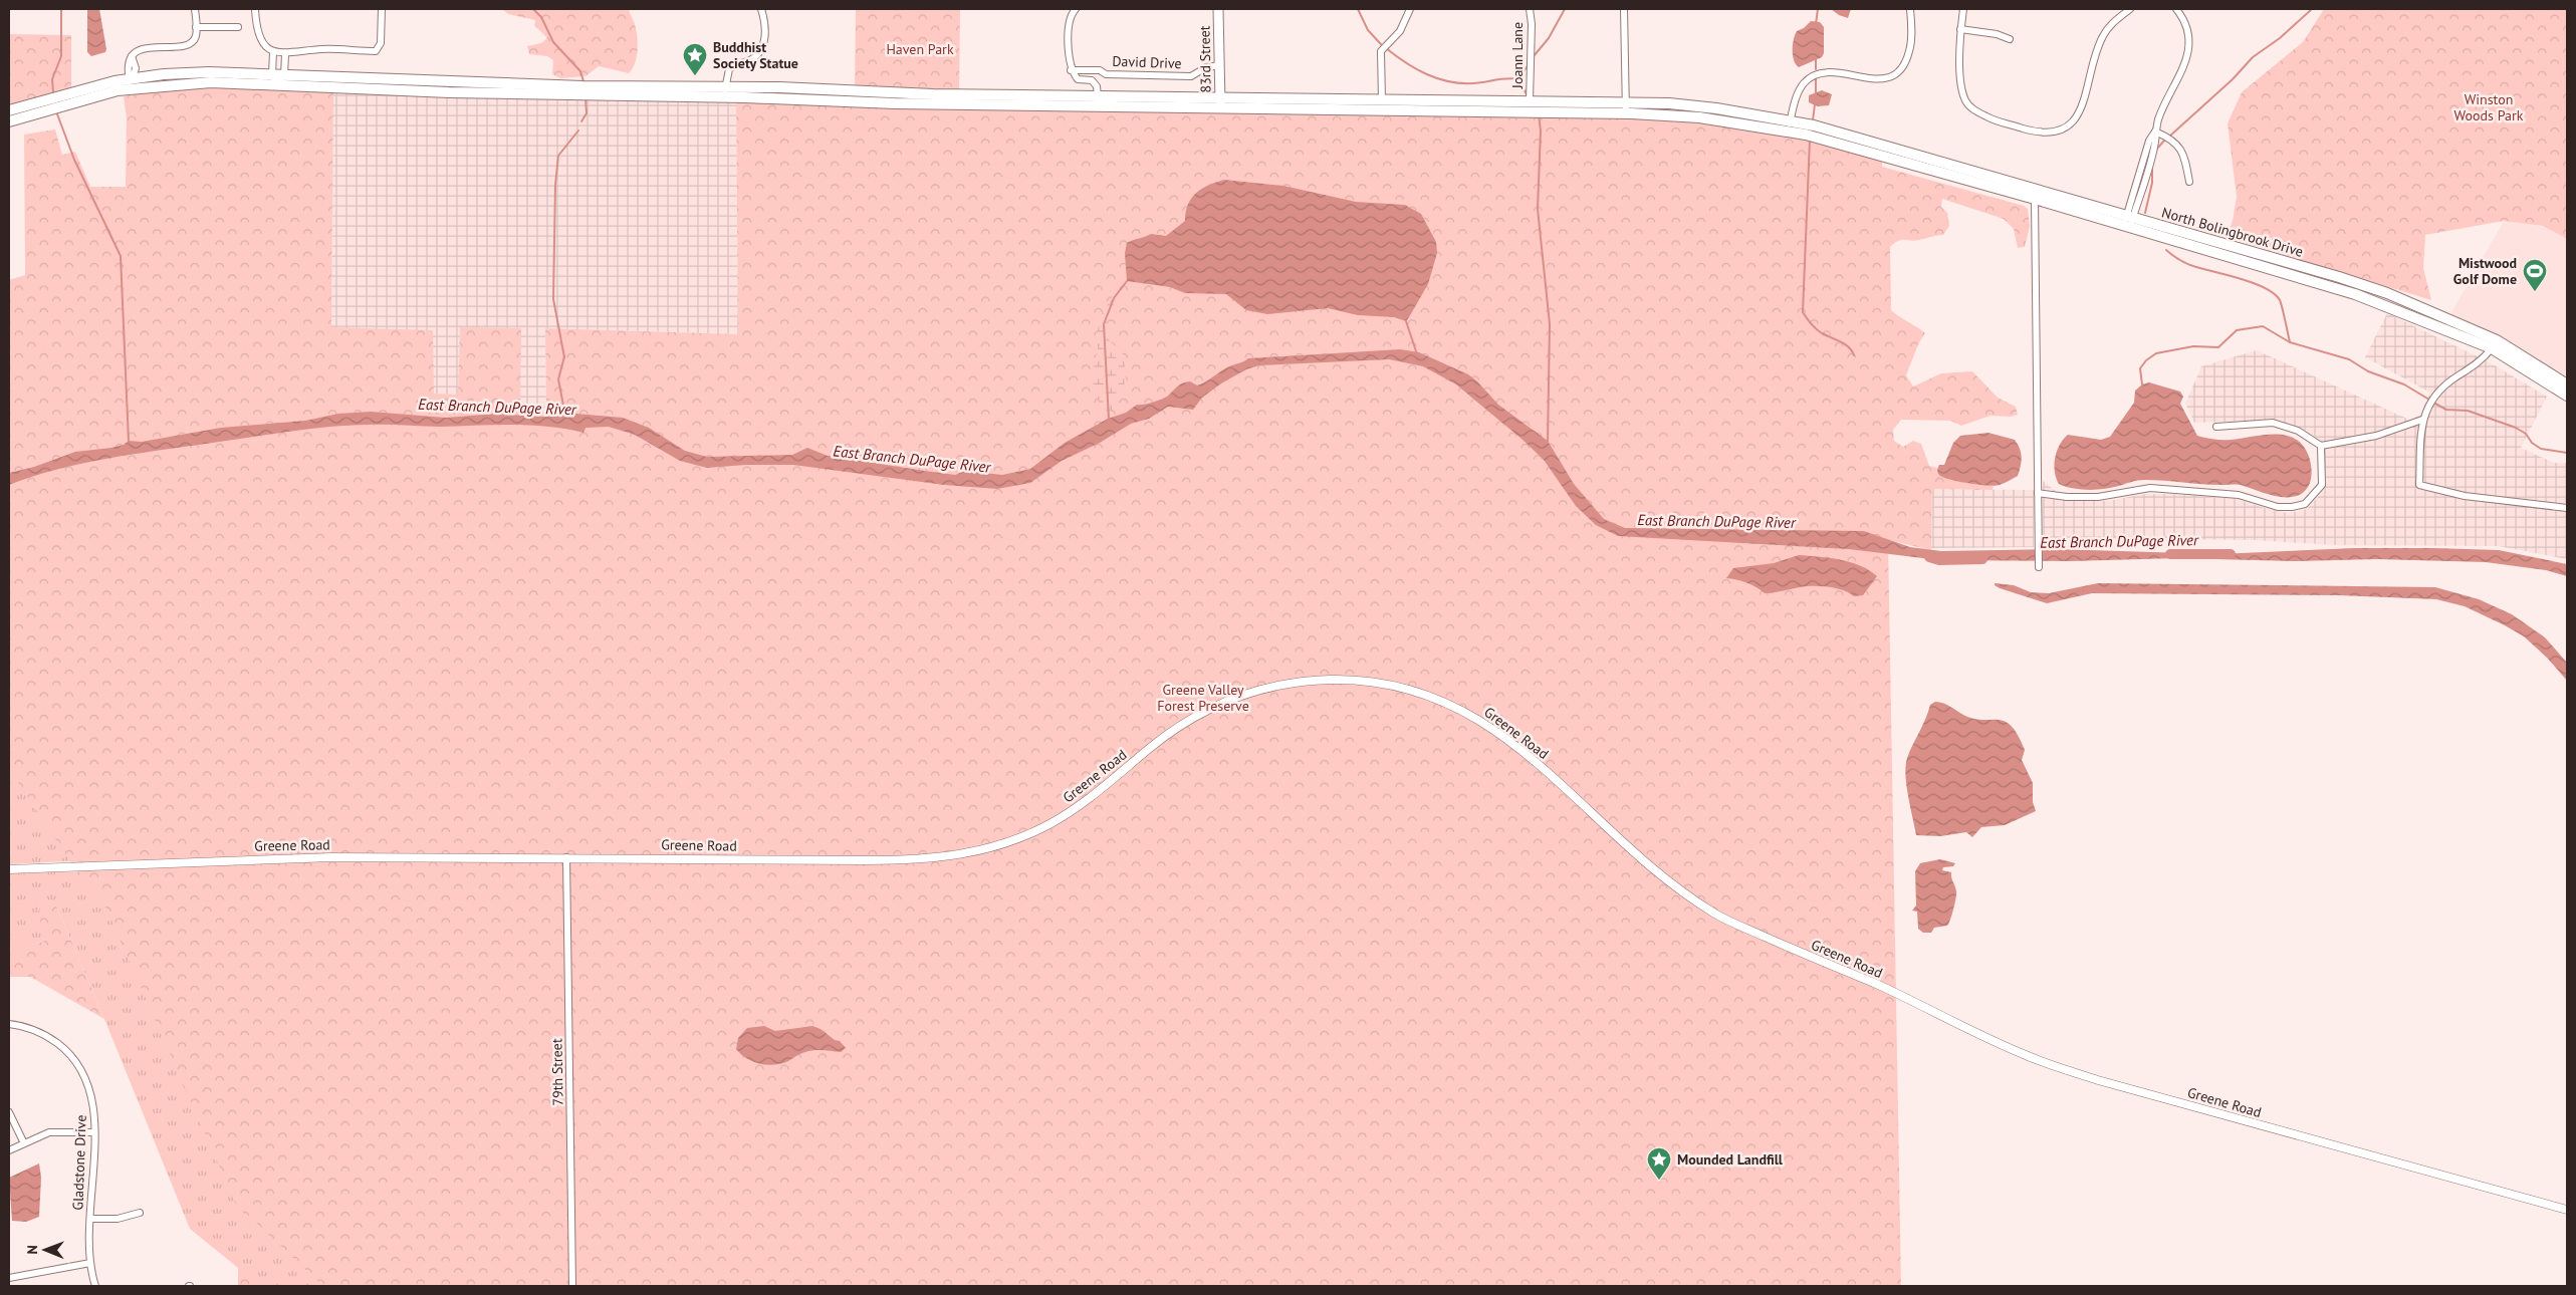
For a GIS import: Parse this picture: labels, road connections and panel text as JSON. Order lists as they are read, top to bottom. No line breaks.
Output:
{"streets":{"main road":["83rd Street","North Bolingbrook Drive"],"street":["Joann Lane","David Drive","Greene Road","79th Street","Gladstone Drive"]},"crossings":[["83rd Street","David Drive"],["Greene Road","79th Street"]],"water":["East Branch DuPage River"],"parks":["Haven Park","Winston Woods Park","Greene Valley Forest Preserve"],"places":{"place":["Buddhist Society Statue","Mounded Landfill"],"sports":["Mistwood Golf Dome"]},"north":"left"}
